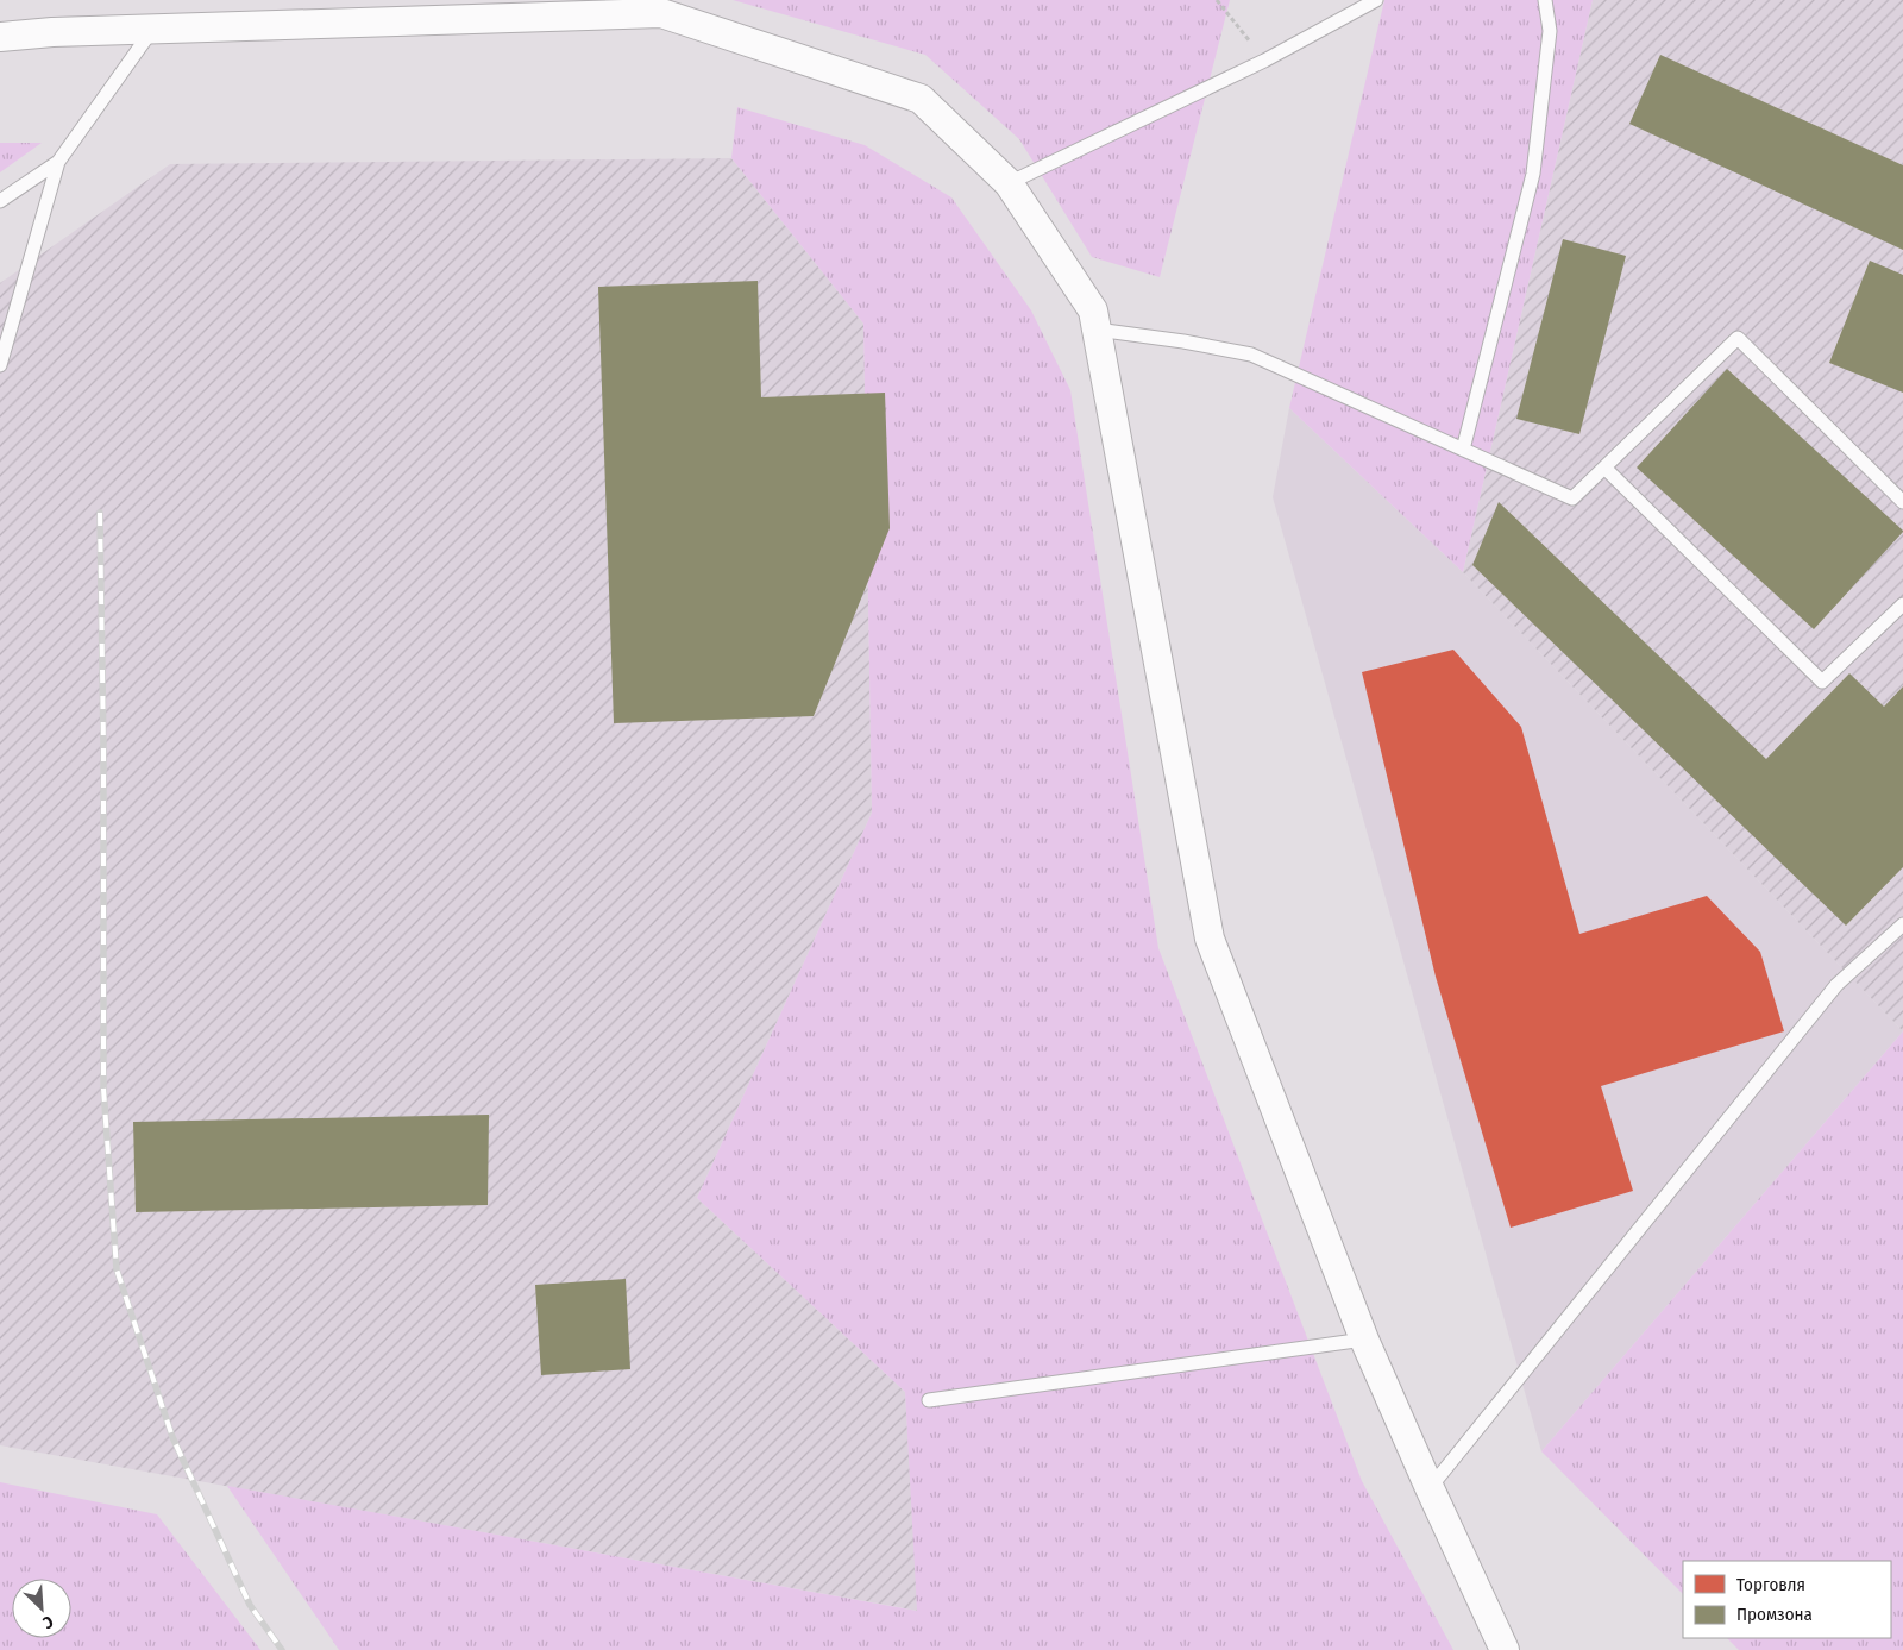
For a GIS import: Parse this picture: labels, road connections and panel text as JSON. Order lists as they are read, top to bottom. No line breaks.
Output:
{"legend":["Торговля","Промзона"],"north":"bottom right"}
